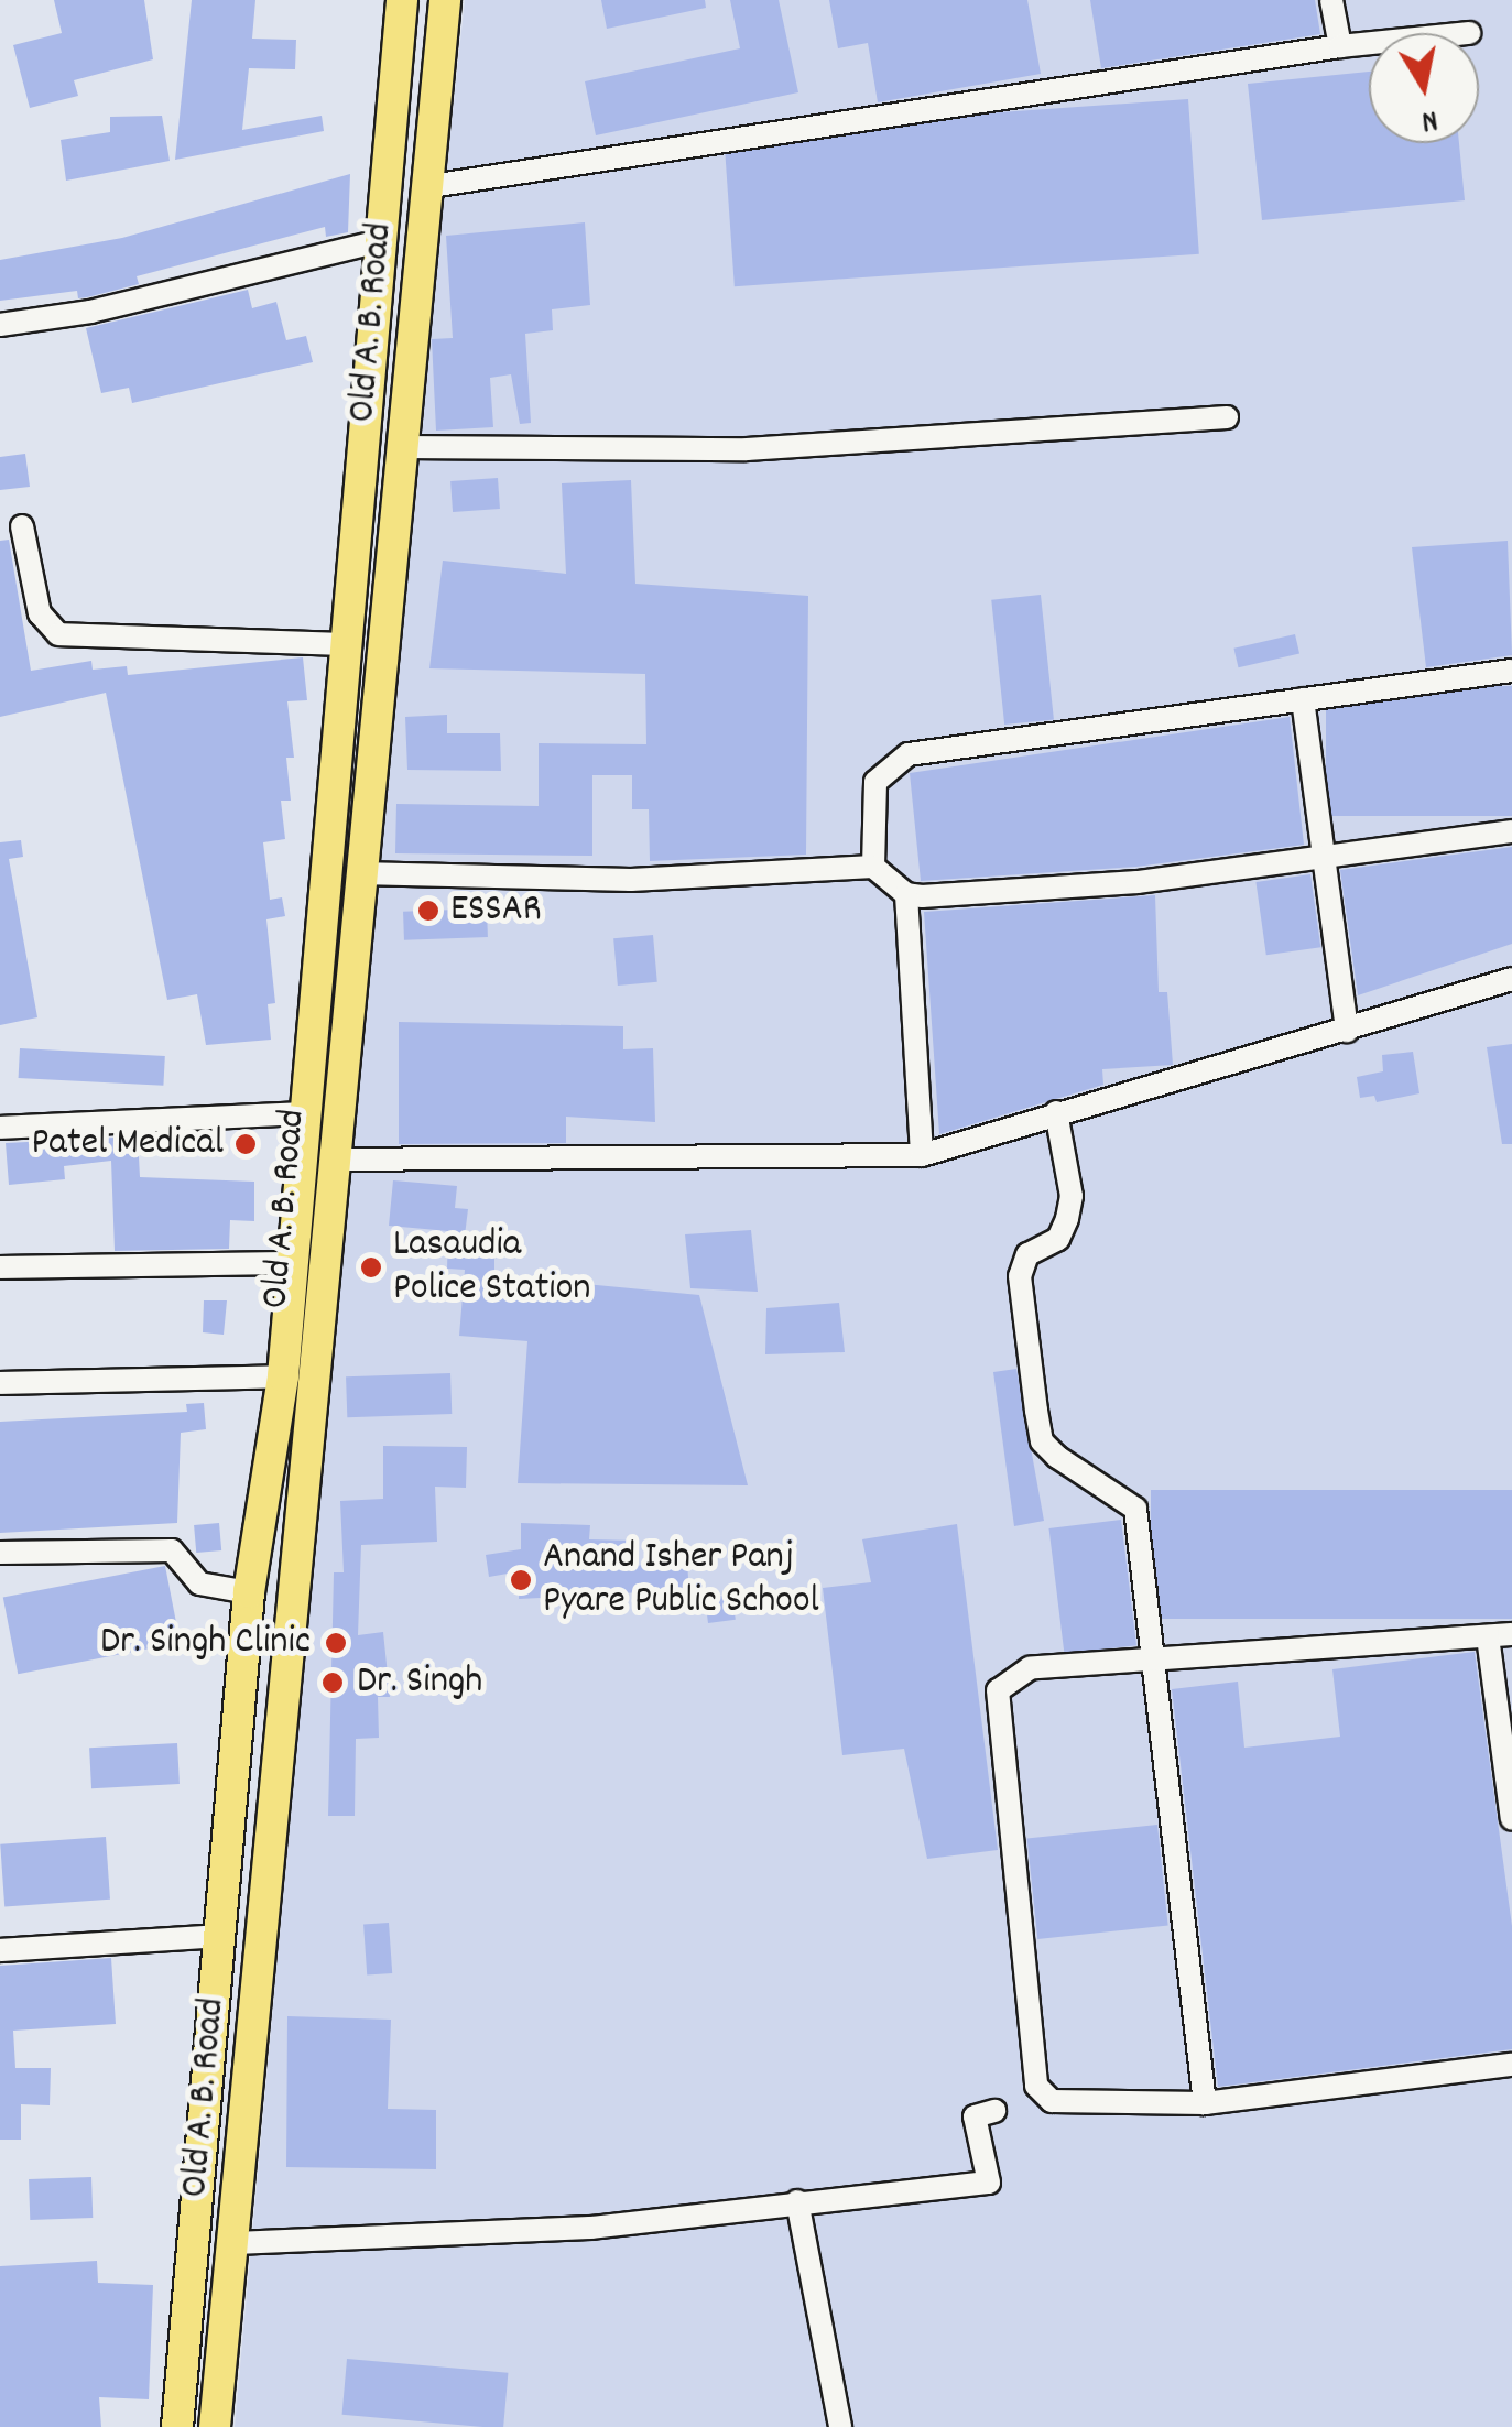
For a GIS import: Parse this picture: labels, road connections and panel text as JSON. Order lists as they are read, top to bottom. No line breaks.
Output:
{"streets":{"main road":["Old A. B. Road"]},"places":["ESSAR","Patel Medical","Lasaudia Police Station","Anand Isher Panj Pyare Public School","Dr. Singh Clinic","Dr. Singh"],"north":"bottom"}
